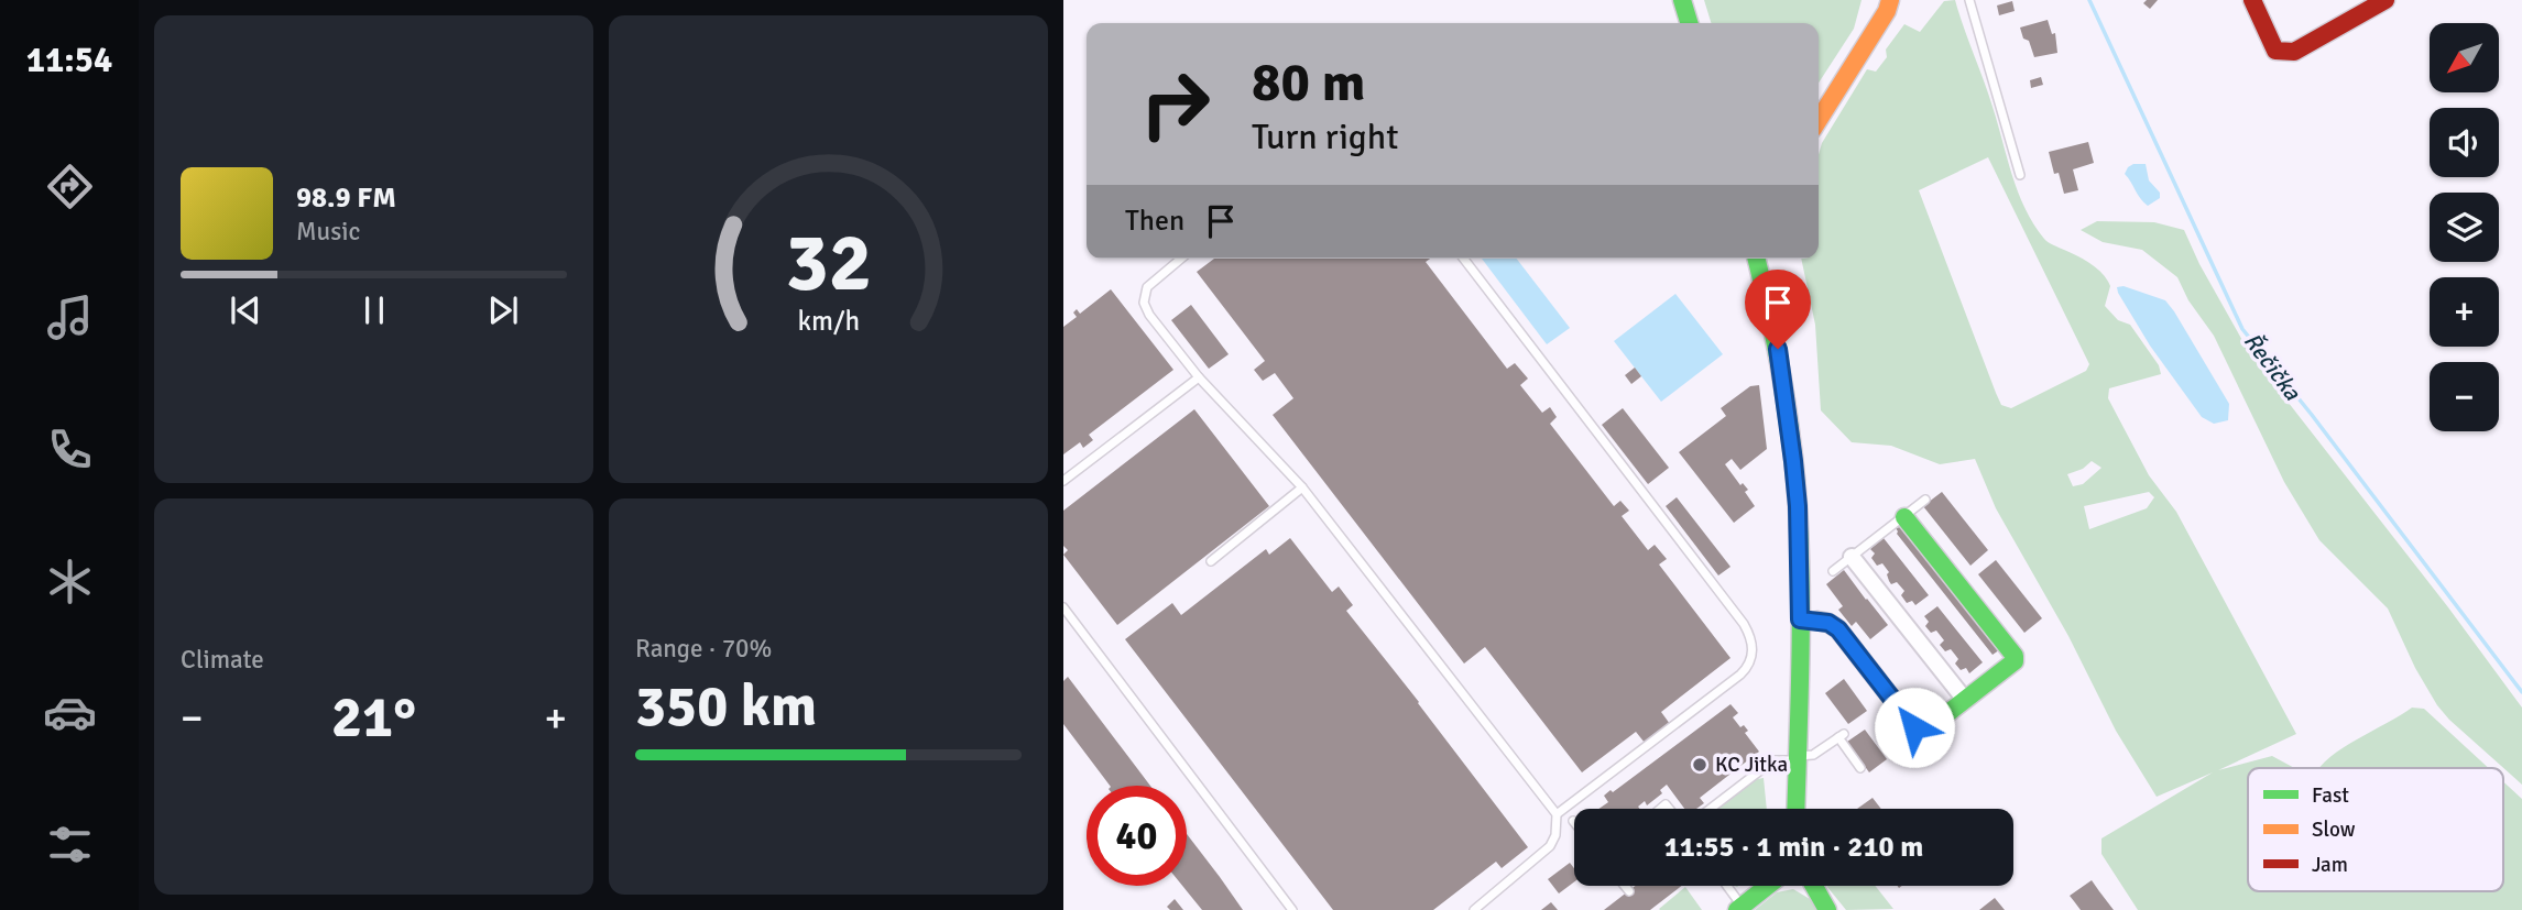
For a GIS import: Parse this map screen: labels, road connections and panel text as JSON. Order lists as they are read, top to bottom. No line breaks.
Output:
{"water":["Řečička"],"places":["KC Jitka"],"legend":["Fast","Slow","Jam"],"north":"bottom left","page":{"tabs":"11:54","map_buttons":["+","−"],"turn":["80 m","Turn right"],"song":["98.9 FM","Music"],"then":"Then","tile":["Climate",["Range · 70%","350 km"]],"heat":["−","21°","+"],"limit":"40","trip":"11:55 · 1 min · 210 m","gauge":["32","km/h"]}}
